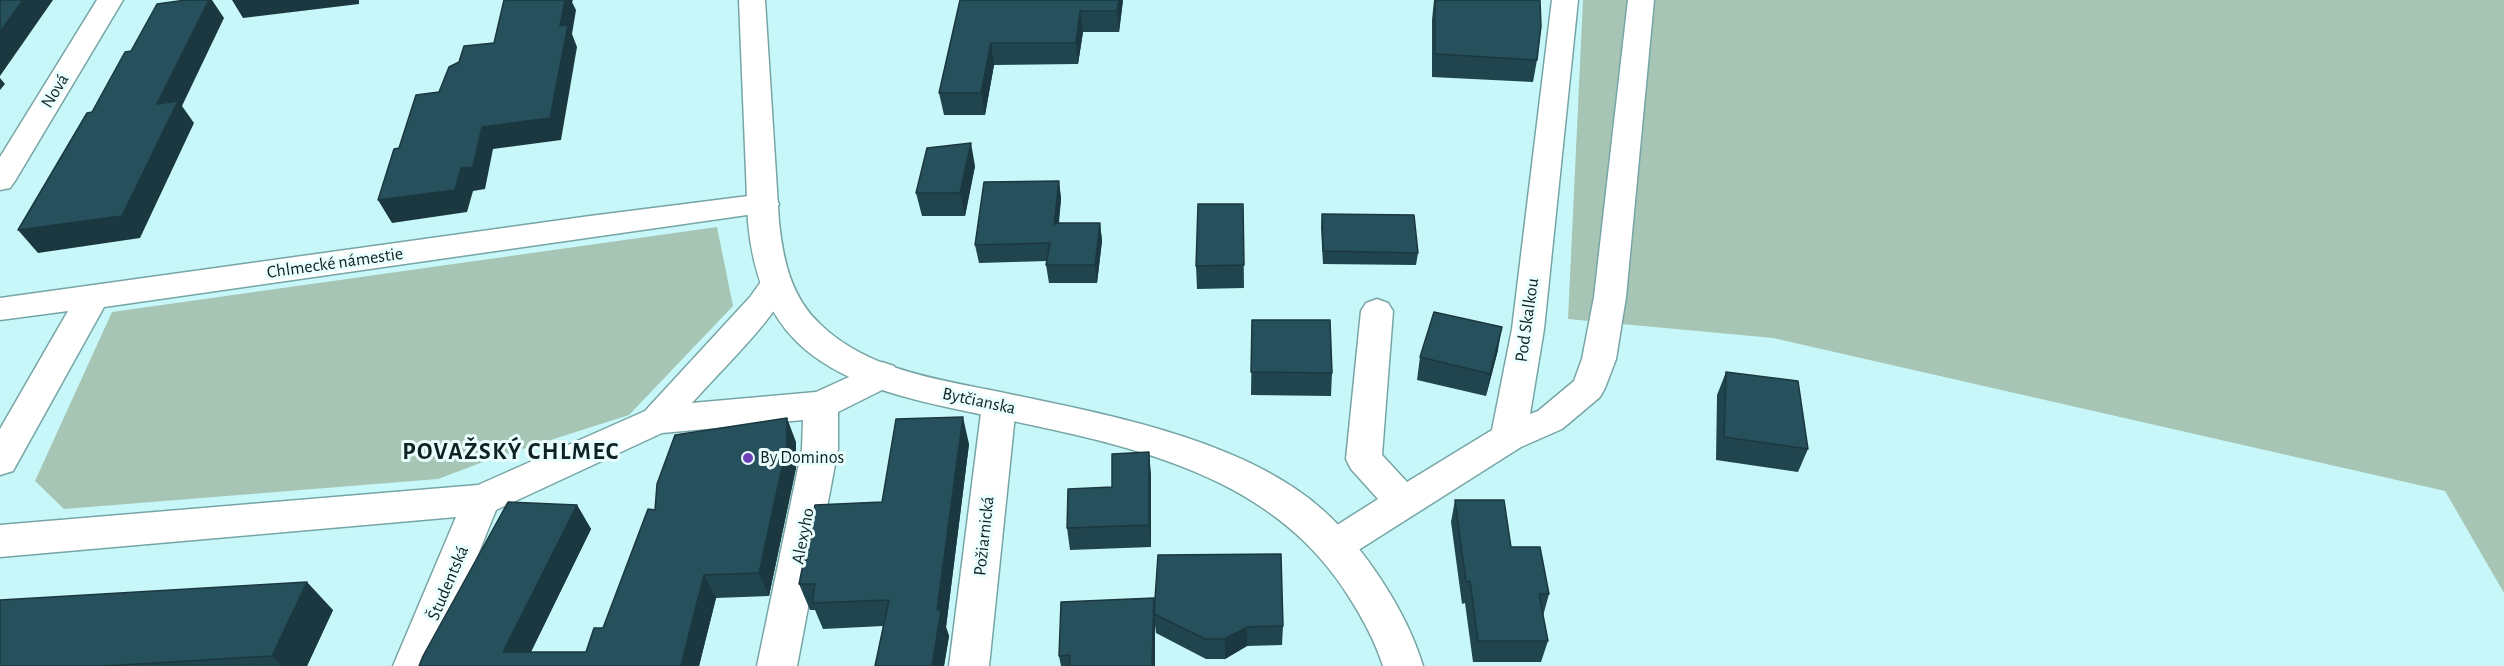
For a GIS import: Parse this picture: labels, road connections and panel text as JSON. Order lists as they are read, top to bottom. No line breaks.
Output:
{"streets":{"street":["Nová","Chlmecké námestie","Pod Skalkou","Bytčianska","Alexyho","Požiarnická","Študentská"]},"crossings":[["Chlmecké námestie","Bytčianska"],["Bytčianska","Požiarnická"]],"districts":["POVAŽSKÝ CHLMEC"],"places":["By Dominos"]}
